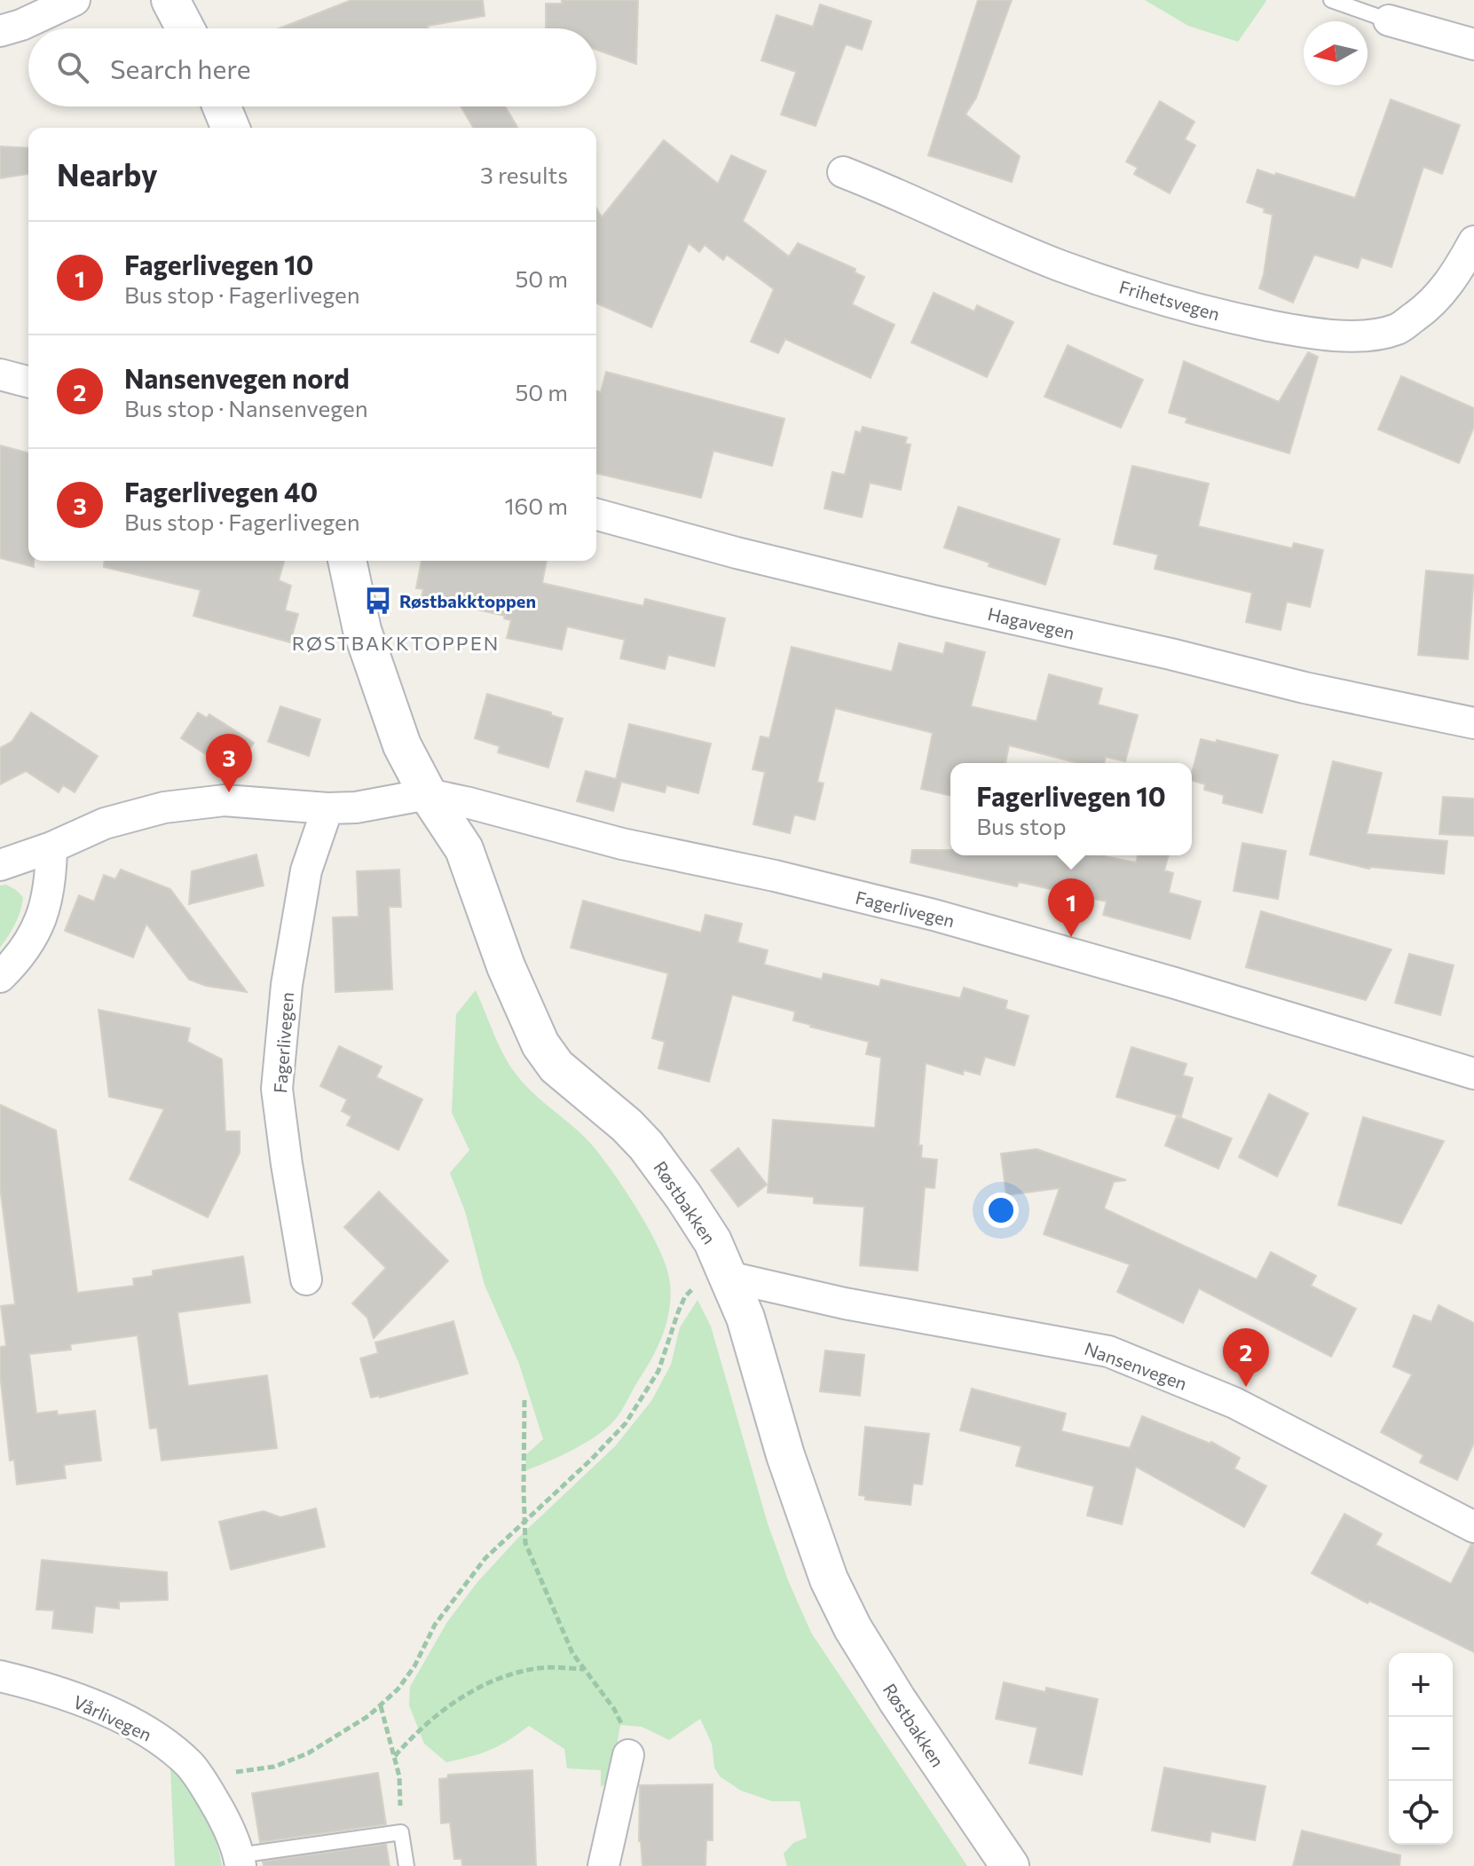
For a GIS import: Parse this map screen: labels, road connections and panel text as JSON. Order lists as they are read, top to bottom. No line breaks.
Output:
{"streets":{"street":["Frihetsvegen","Hagavegen","Fagerlivegen","Røstbakken","Nansenvegen","Vårlivegen"]},"crossings":[["Fagerlivegen","Røstbakken"],["Røstbakken","Nansenvegen"]],"districts":["RØSTBAKKTOPPEN"],"places":{"bus stop":["Røstbakktoppen"]},"north":"left","page":{"search":"Search here","heading":["Nearby","3 results"],"list":[{"mark":"1","name":"Fagerlivegen 10","note":"Bus stop · Fagerlivegen","value":"50 m"},{"mark":"2","name":"Nansenvegen nord","note":"Bus stop · Nansenvegen","value":"50 m"},{"mark":"3","name":"Fagerlivegen 40","note":"Bus stop · Fagerlivegen","value":"160 m"}],"pins":["3","1","2"],"popup":["Fagerlivegen 10","Bus stop"],"map_buttons":["+","−"]}}
